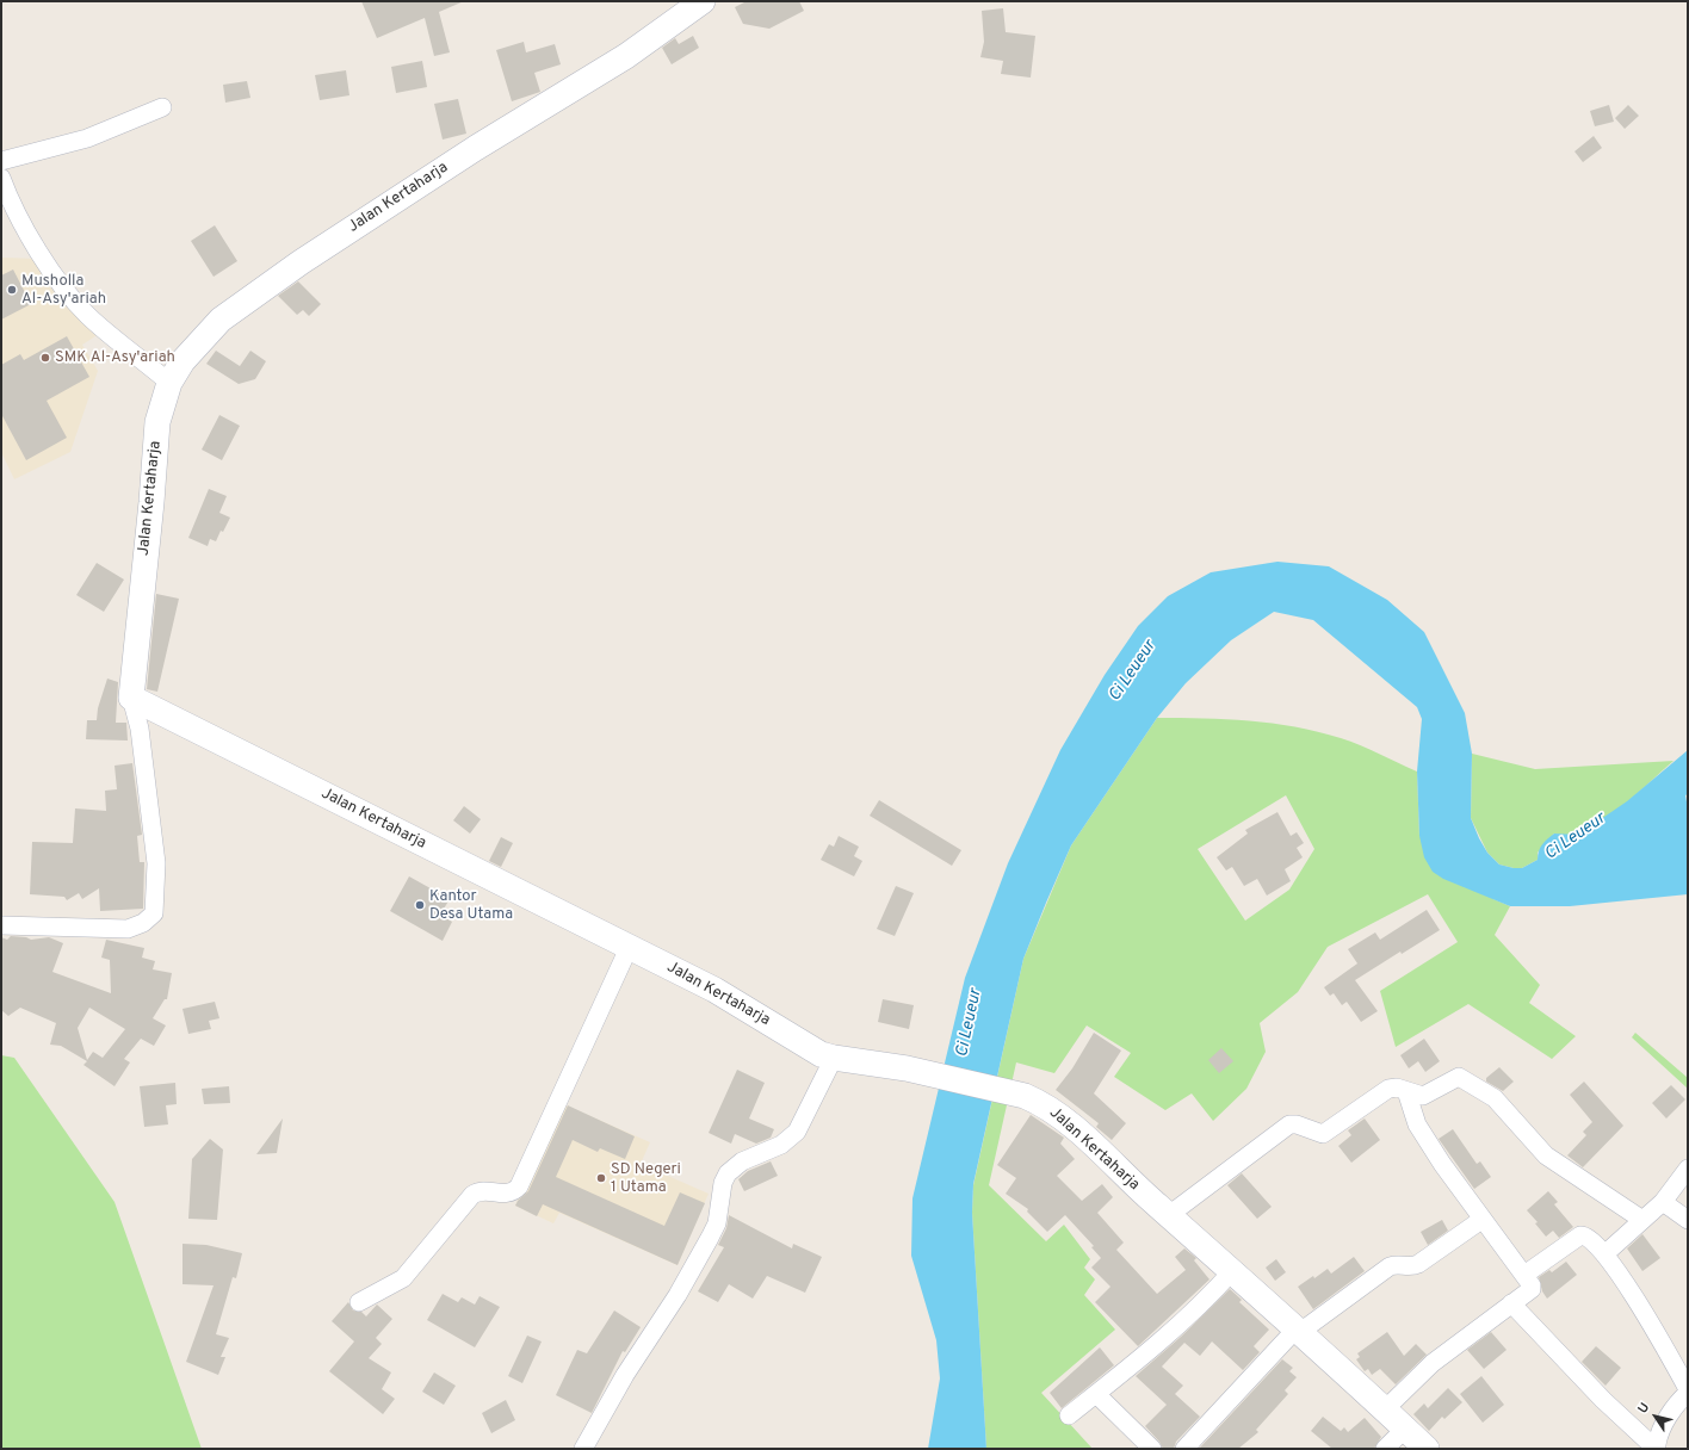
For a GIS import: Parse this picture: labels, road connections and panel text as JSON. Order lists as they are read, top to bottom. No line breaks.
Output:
{"streets":{"street":["Jalan Kertaharja"]},"water":["Ci Leueur"],"places":["Musholla Al-Asy'ariah","SMK Al-Asy'ariah","Kantor Desa Utama","SD Negeri 1 Utama"],"north":"top left"}
